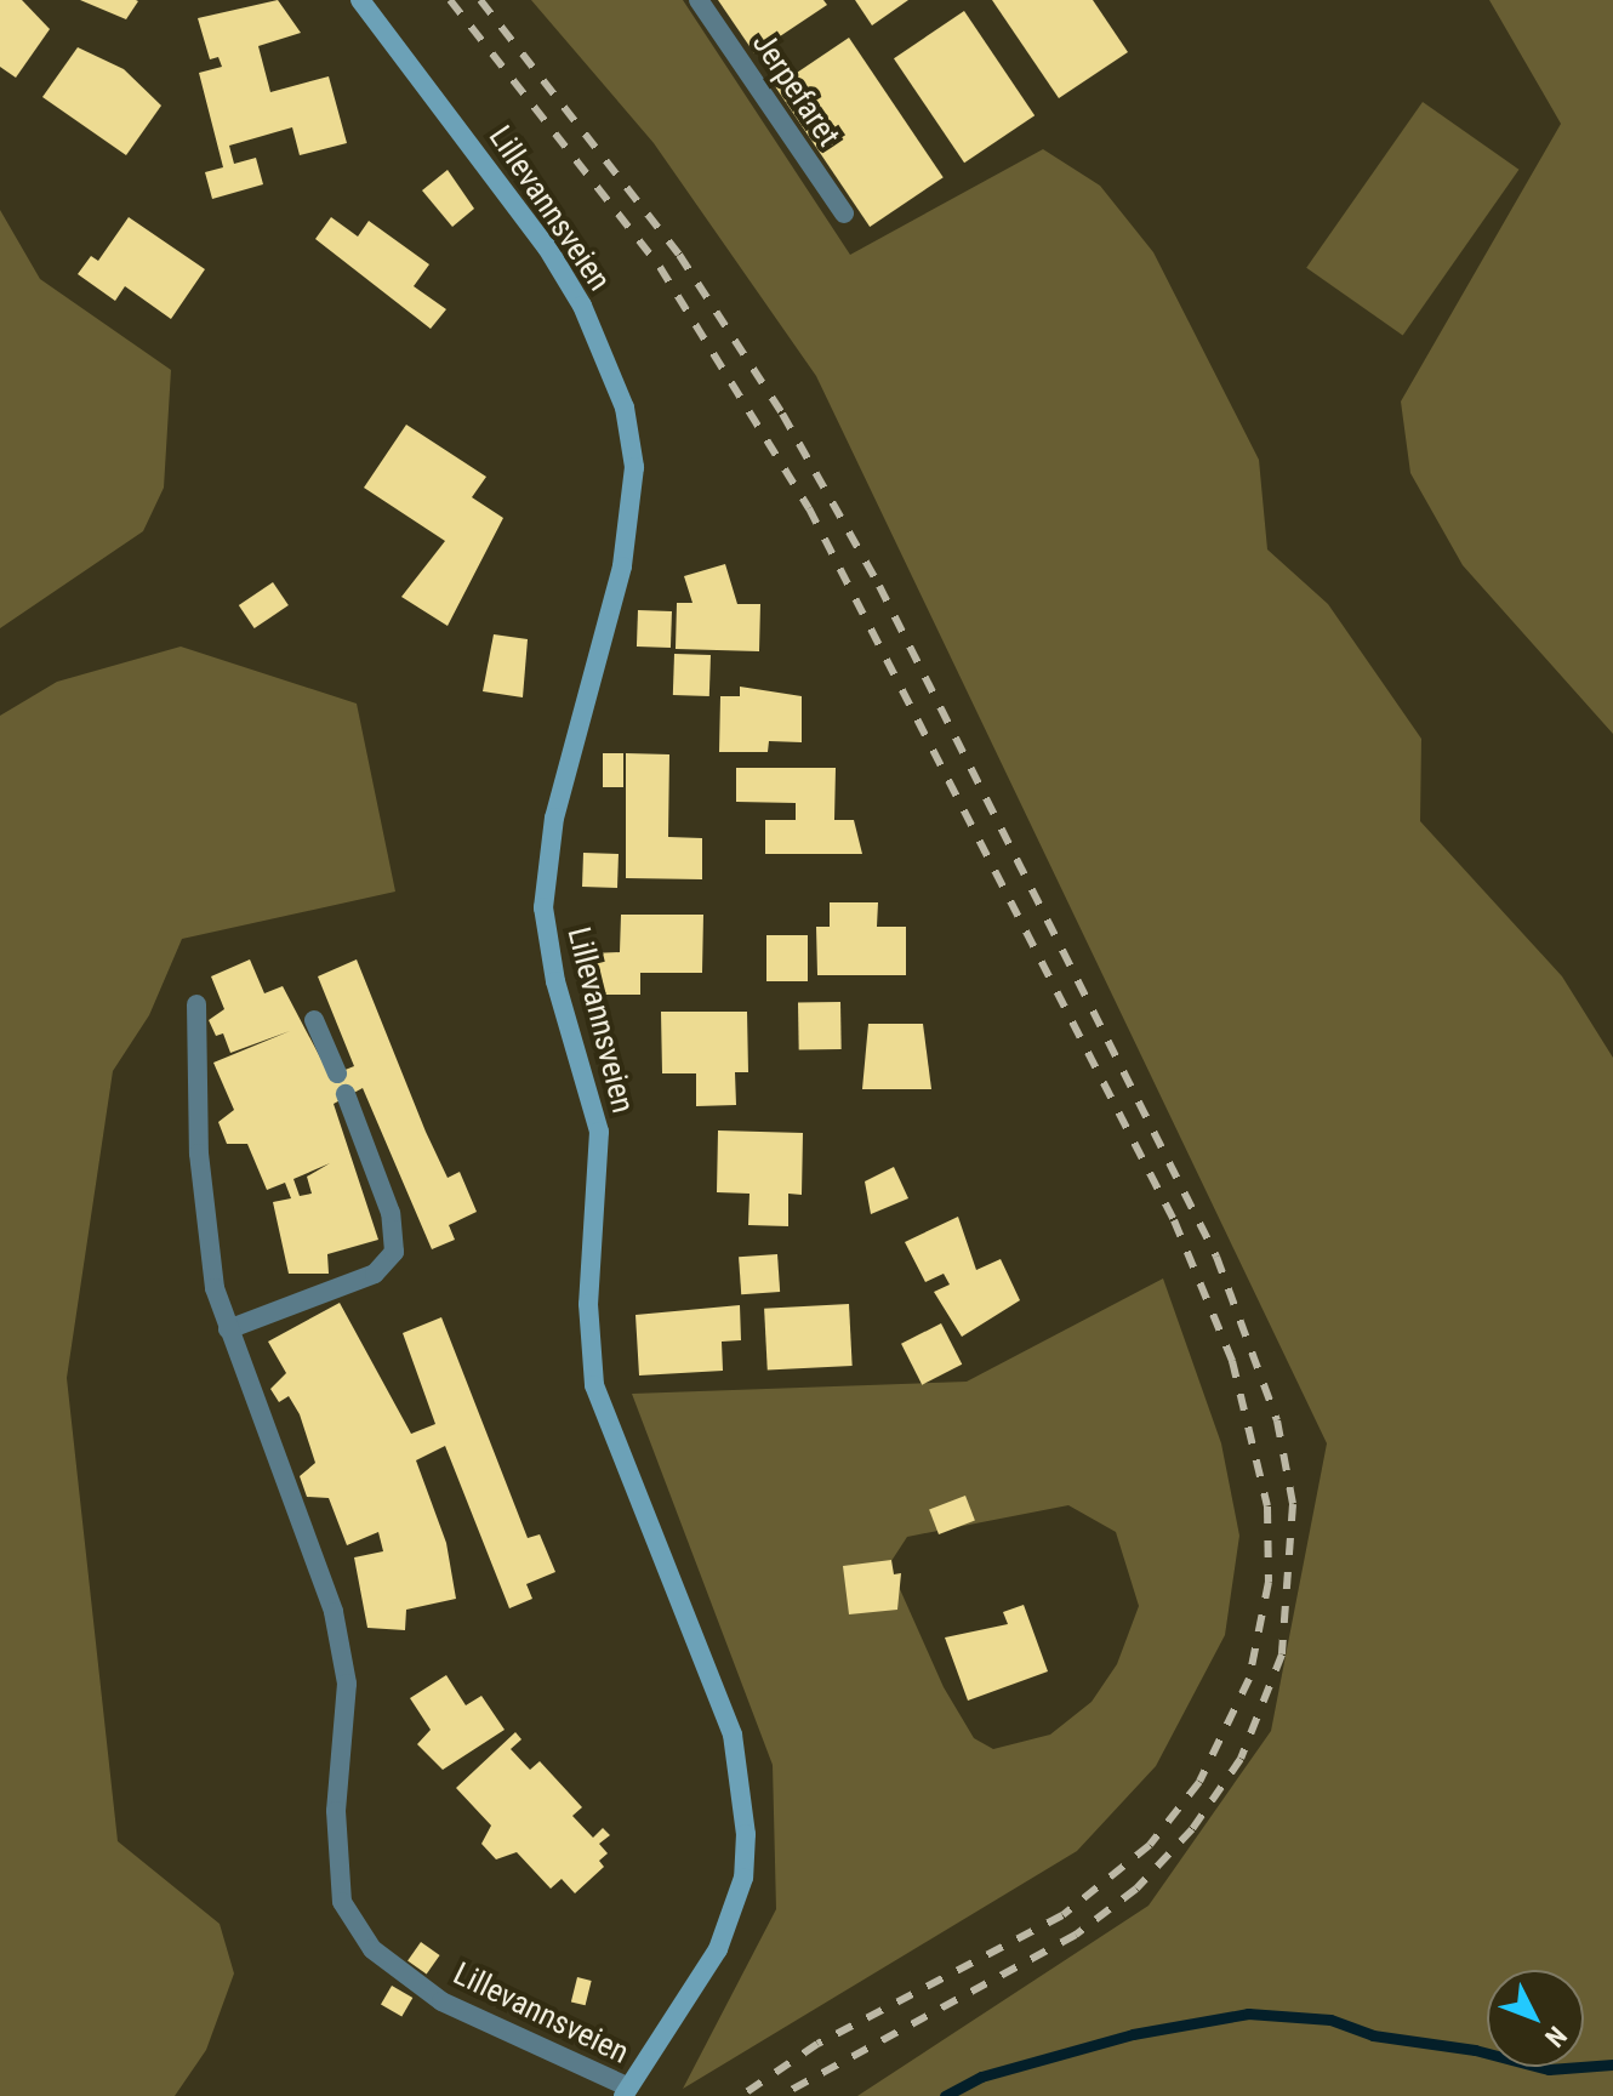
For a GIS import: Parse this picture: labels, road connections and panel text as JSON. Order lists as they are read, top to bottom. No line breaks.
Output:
{"streets":{"street":["Jerpefaret","Lillevannsveien"]},"north":"bottom right"}
